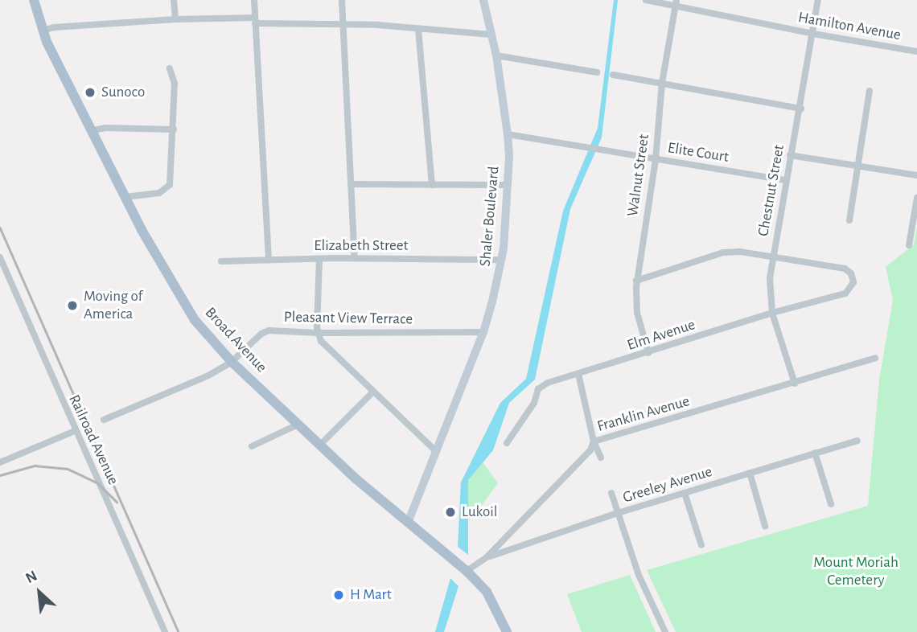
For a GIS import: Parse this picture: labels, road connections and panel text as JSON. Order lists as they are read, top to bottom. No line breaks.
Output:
{"streets":{"main road":["Broad Avenue"],"street":["Hamilton Avenue","Elite Court","Walnut Street","Chestnut Street","Shaler Boulevard","Elizabeth Street","Pleasant View Terrace","Elm Avenue","Franklin Avenue","Railroad Avenue","Greeley Avenue"]},"crossings":[["Hamilton Avenue","Walnut Street"],["Hamilton Avenue","Chestnut Street"],["Elite Court","Walnut Street"],["Elite Court","Chestnut Street"],["Elite Court","Shaler Boulevard"],["Walnut Street","Elm Avenue"],["Chestnut Street","Elm Avenue"],["Chestnut Street","Franklin Avenue"],["Shaler Boulevard","Elizabeth Street"],["Shaler Boulevard","Pleasant View Terrace"],["Shaler Boulevard","Broad Avenue"],["Pleasant View Terrace","Broad Avenue"],["Broad Avenue","Franklin Avenue"],["Franklin Avenue","Greeley Avenue"]],"parks":["Mount Moriah Cemetery"],"places":["Sunoco","Moving of America","Lukoil","H Mart"],"north":"top left"}
